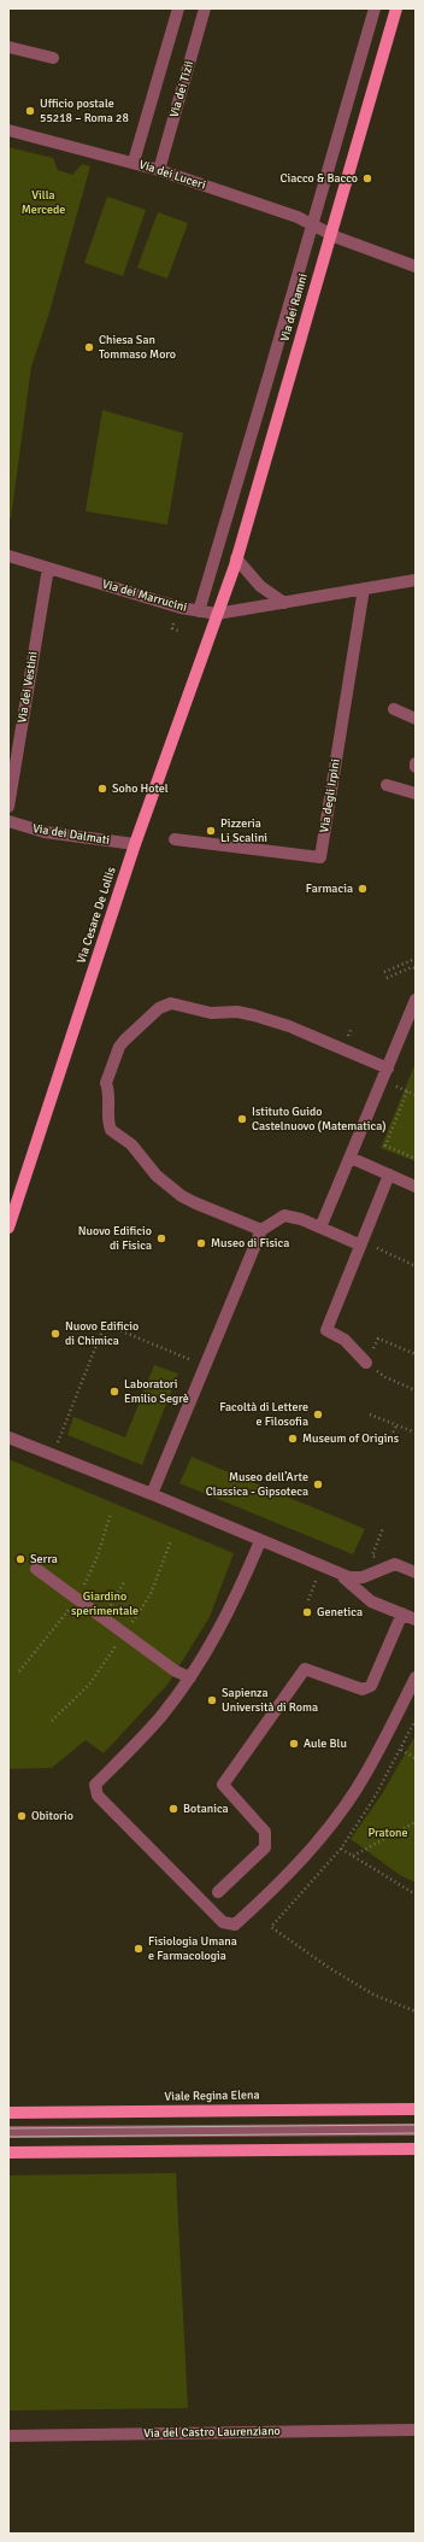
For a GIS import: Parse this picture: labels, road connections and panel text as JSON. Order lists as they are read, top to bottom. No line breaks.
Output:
{"streets":{"main road":["Via dei Ramni","Via Cesare De Lollis","Viale Regina Elena"],"street":["Via dei Tizii","Via dei Luceri","Via dei Marrucini","Via dei Vestini","Via degli Irpini","Via dei Dalmati","Via del Castro Laurenziano"]},"crossings":[["Via dei Tizii","Via dei Luceri"],["Via dei Luceri","Via dei Ramni"],["Via dei Ramni","Via dei Marrucini"],["Via dei Ramni","Via Cesare De Lollis"],["Via dei Marrucini","Via dei Vestini"],["Via dei Marrucini","Via degli Irpini"],["Via dei Marrucini","Via Cesare De Lollis"],["Via dei Dalmati","Via Cesare De Lollis"]],"parks":["Villa Mercede","Giardino sperimentale","Pratone"],"places":["Ufficio postale 55218 – Roma 28","Ciacco & Bacco","Chiesa San Tommaso Moro","Soho Hotel","Pizzeria Li Scalini","Farmacia","Istituto Guido Castelnuovo (Matematica)","Nuovo Edificio di Fisica","Museo di Fisica","Nuovo Edificio di Chimica","Laboratori Emilio Segrè","Facoltà di Lettere e Filosofia","Museum of Origins","Museo dell’Arte Classica - Gipsoteca","Serra","Genetica","Sapienza Università di Roma","Aule Blu","Botanica","Obitorio","Fisiologia Umana e Farmacologia"]}
